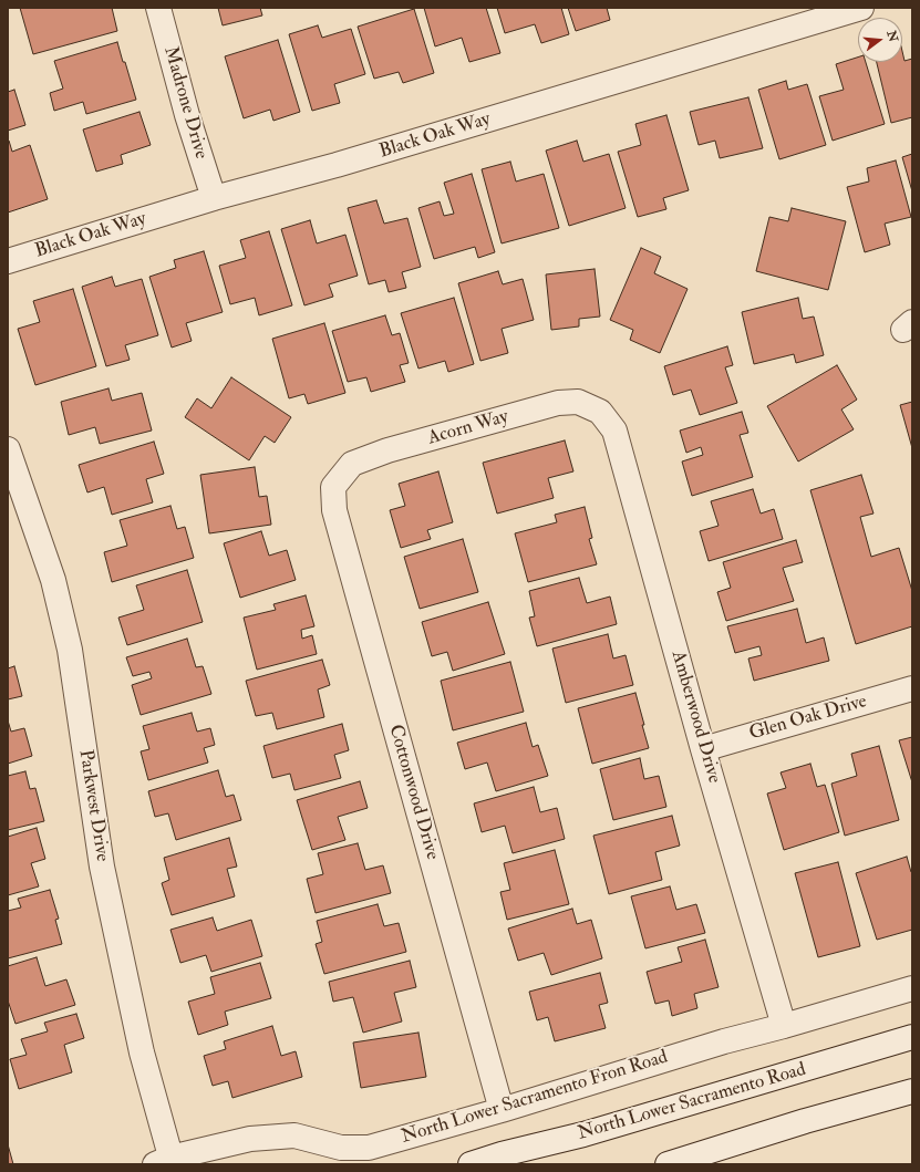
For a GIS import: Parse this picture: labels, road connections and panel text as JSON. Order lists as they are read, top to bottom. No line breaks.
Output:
{"streets":{"street":["Madrone Drive","Black Oak Way","Acorn Way","Amberwood Drive","Glen Oak Drive","Cottonwood Drive","Parkwest Drive","North Lower Sacramento Fron Road","North Lower Sacramento Road"]},"crossings":[["Madrone Drive","Black Oak Way"],["Acorn Way","Amberwood Drive"],["Acorn Way","Cottonwood Drive"],["Amberwood Drive","Glen Oak Drive"],["Amberwood Drive","North Lower Sacramento Fron Road"],["Cottonwood Drive","North Lower Sacramento Fron Road"],["Parkwest Drive","North Lower Sacramento Fron Road"]],"north":"right"}
